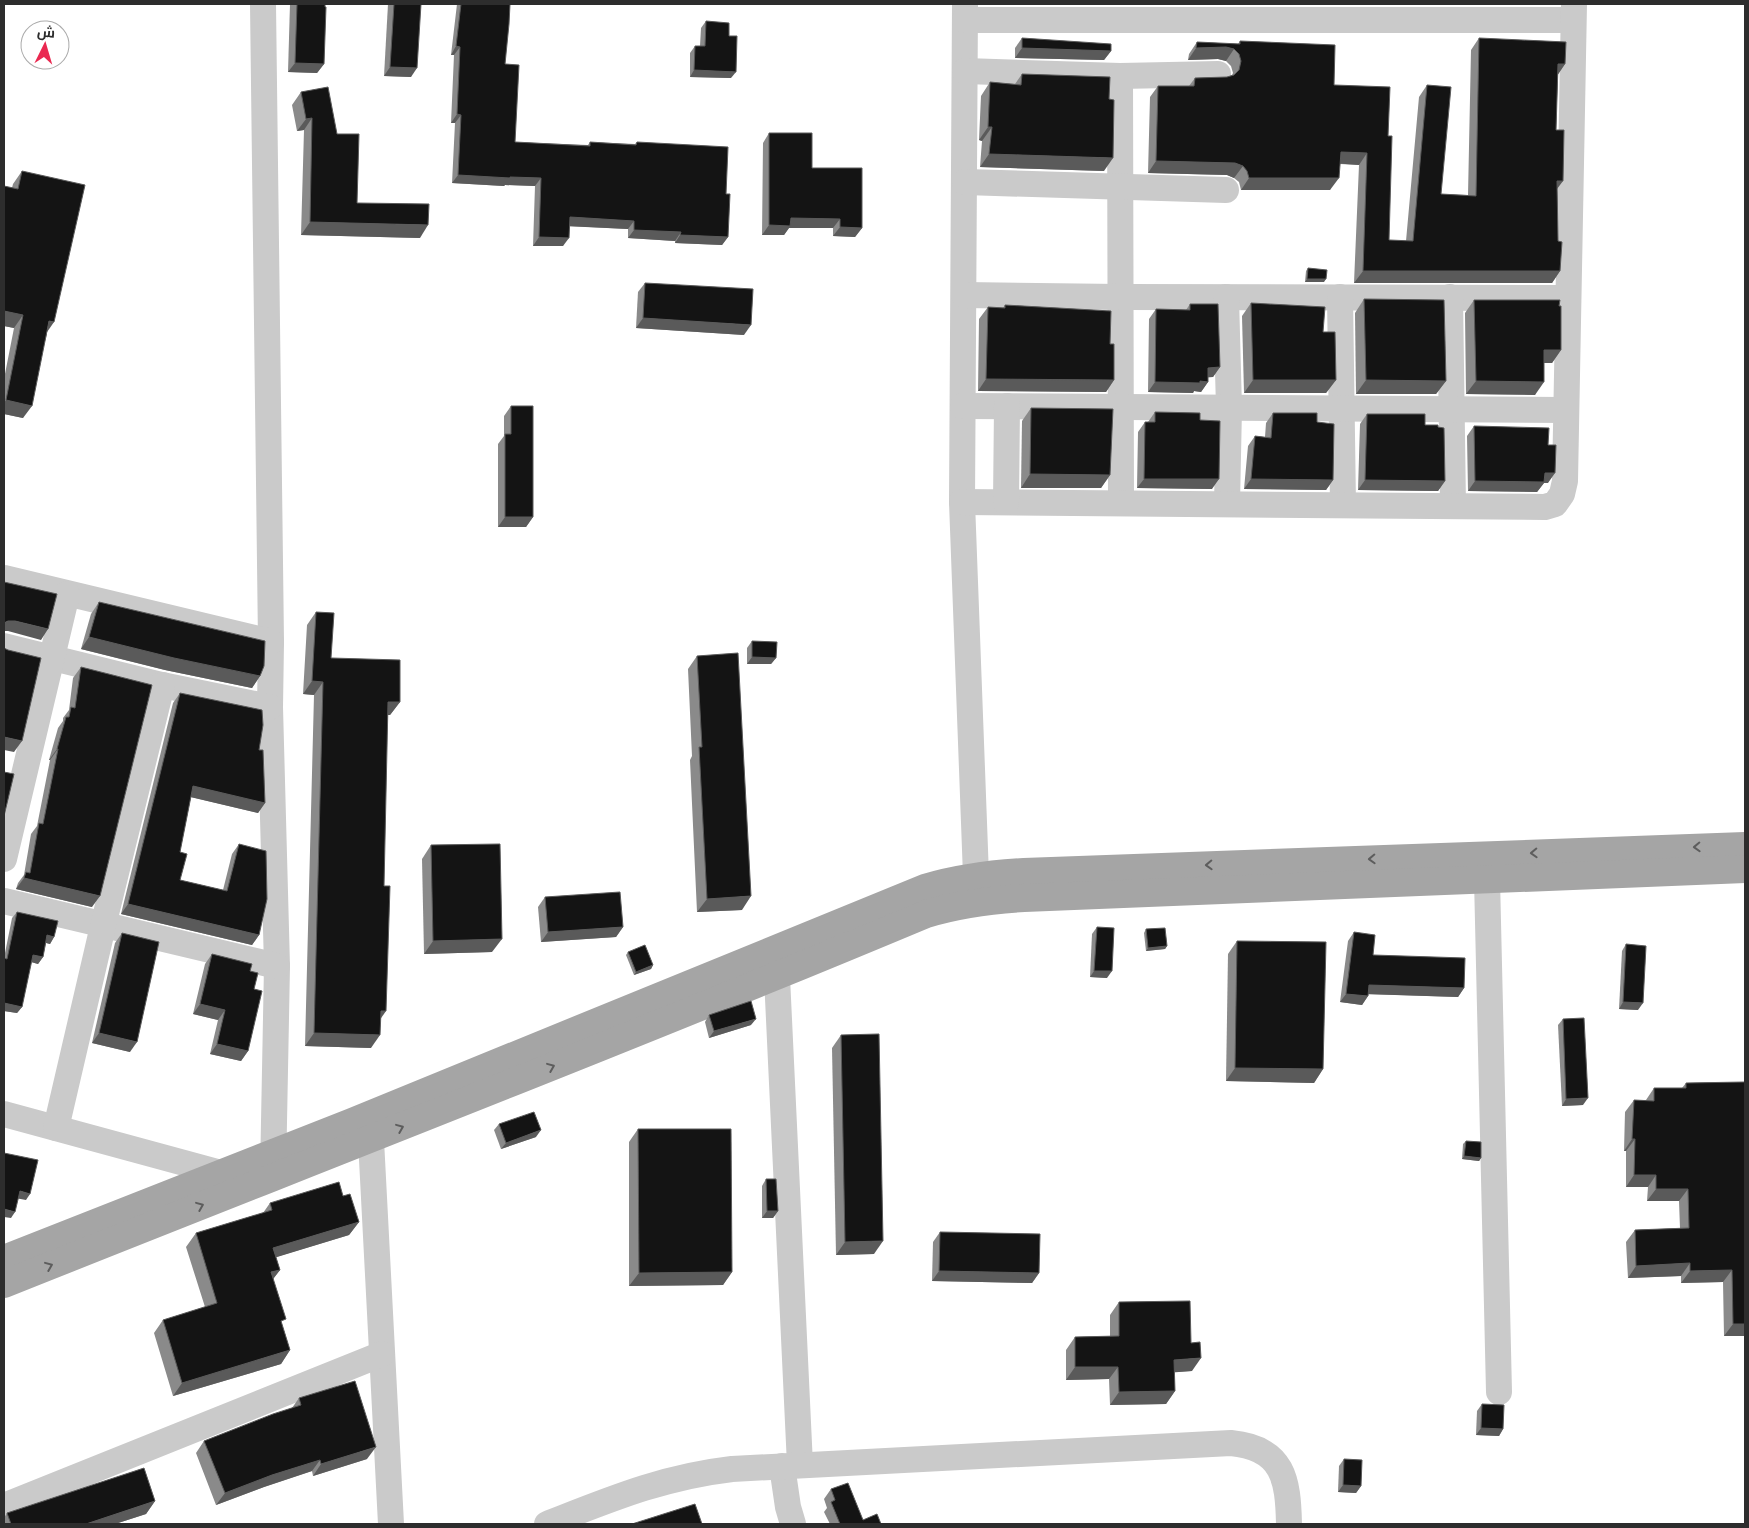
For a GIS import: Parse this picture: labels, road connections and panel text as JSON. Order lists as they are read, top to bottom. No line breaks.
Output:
{"north":"top"}
